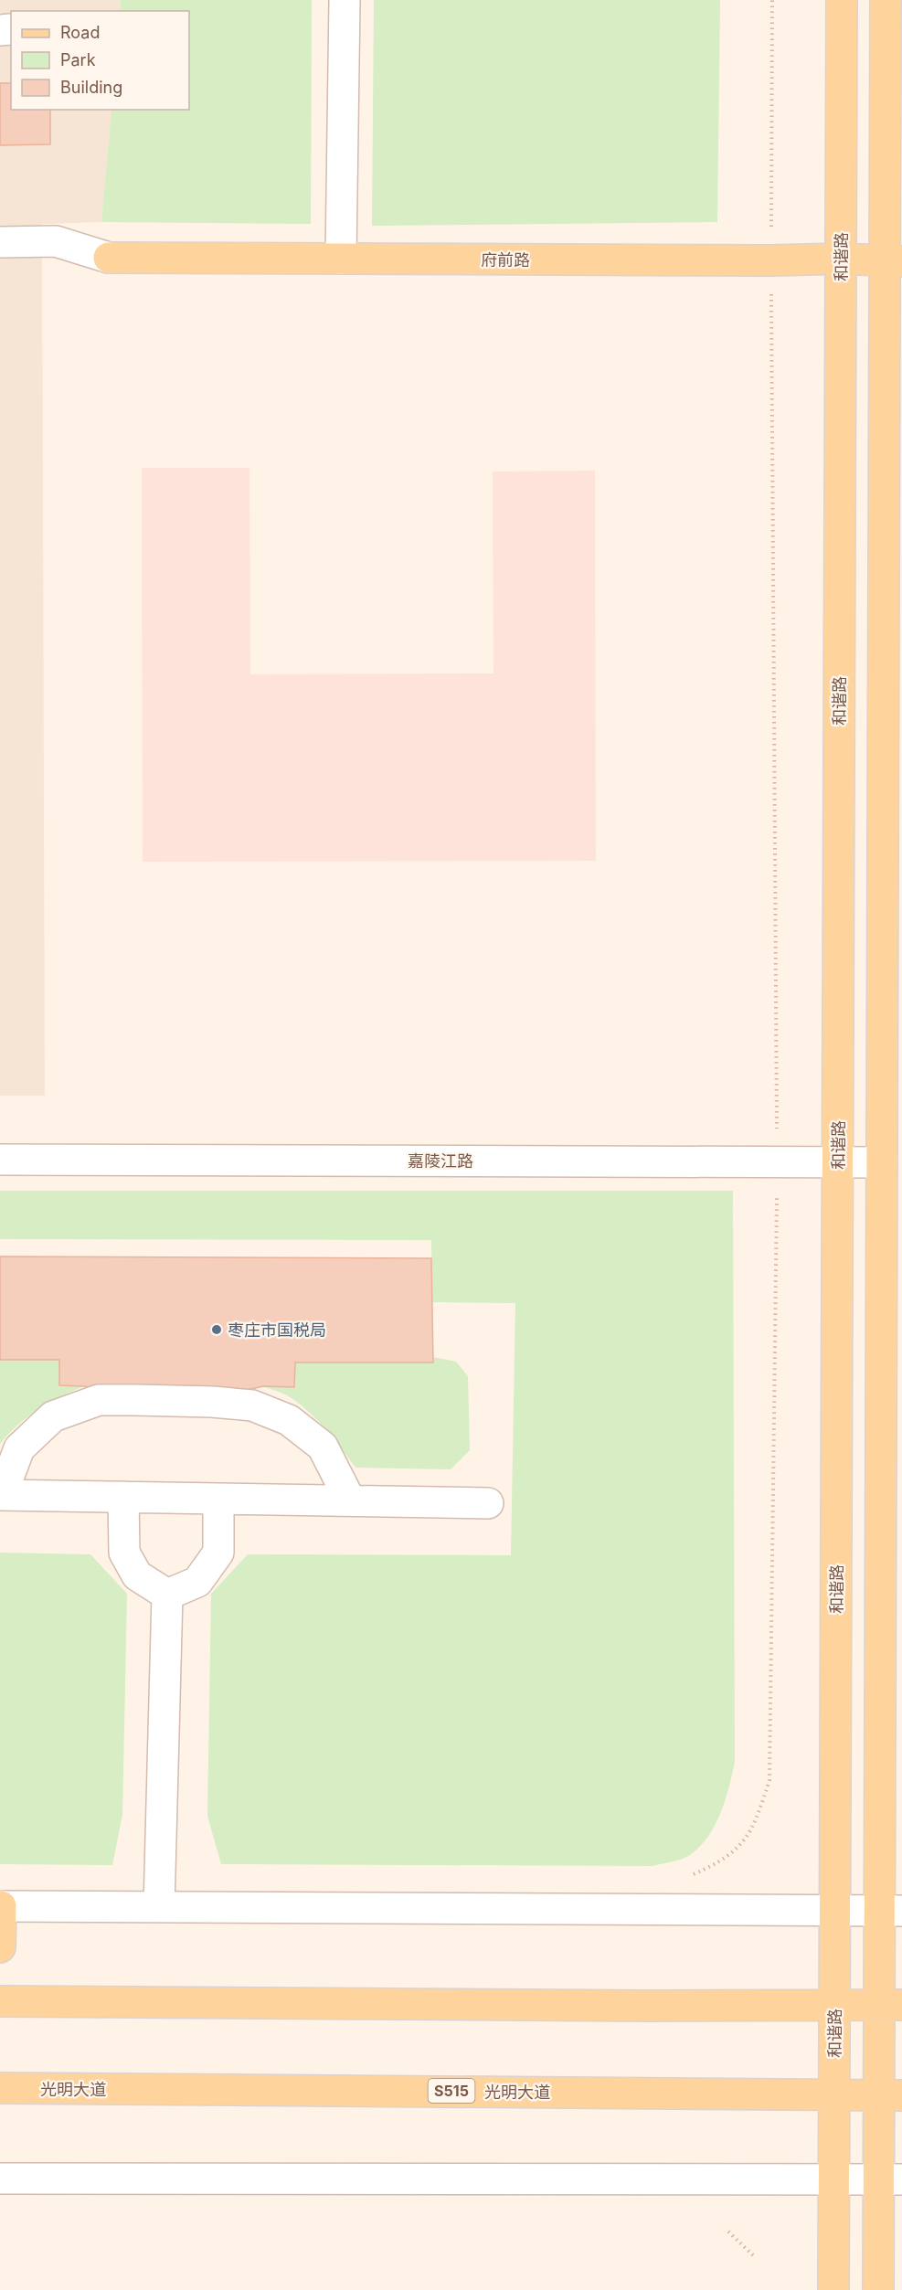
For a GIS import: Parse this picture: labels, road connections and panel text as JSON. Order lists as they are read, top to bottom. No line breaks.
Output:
{"streets":{"main road":["和谐路","府前路","光明大道","S515"],"street":["嘉陵江路"]},"crossings":[["和谐路","府前路"],["和谐路","嘉陵江路"],["和谐路","光明大道"]],"places":["枣庄市国税局"],"legend":["Road","Park","Building"]}
